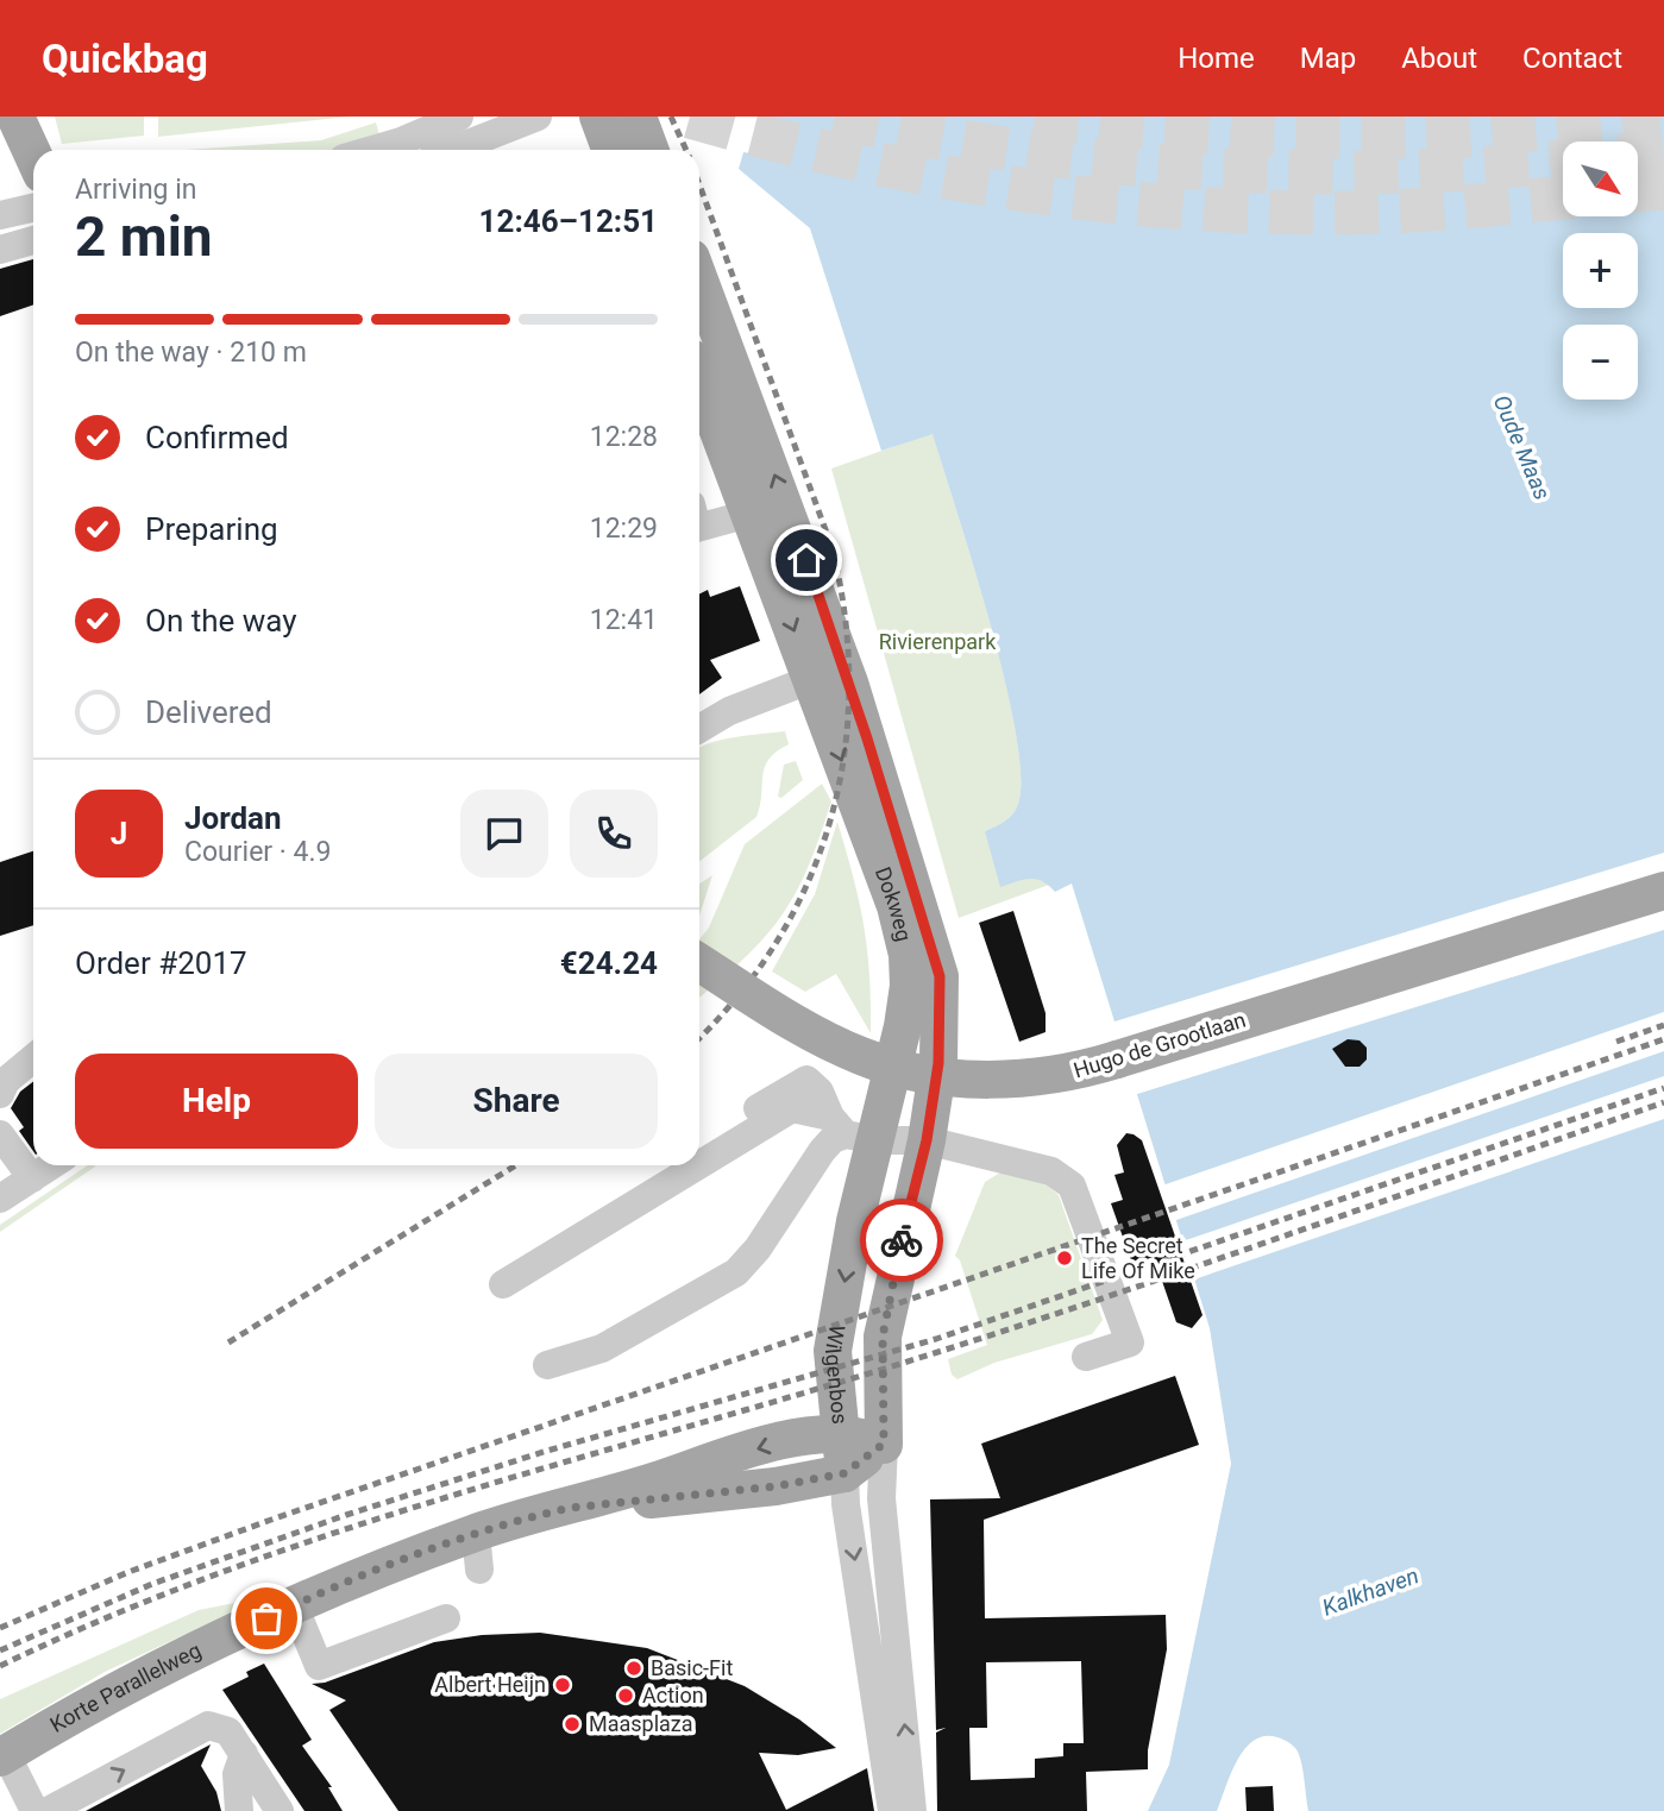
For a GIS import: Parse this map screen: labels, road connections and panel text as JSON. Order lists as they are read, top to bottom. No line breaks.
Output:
{"streets":{"main road":["Dokweg","Hugo de Grootlaan","Wilgenbos","Korte Parallelweg"]},"crossings":[["Dokweg","Wilgenbos"],["Wilgenbos","Korte Parallelweg"]],"water":["Oude Maas","Kalkhaven"],"parks":["Rivierenpark"],"places":["The Secret Life Of Mike","Basic-Fit","Albert Heijn","Action","Maasplaza"],"north":"bottom right","page":{"header":"Quickbag","nav":["Home","Map","About","Contact"],"map_buttons":["+","−"],"heading":["2 min","Arriving in","12:46–12:51"],"panel":["Jordan","Courier · 4.9","Order #2017","€24.24"],"bar":"On the way · 210 m","list":[["Confirmed","12:28"],["Preparing","12:29"],["On the way","12:41"],"Delivered"],"round":"J","buttons":["Help","Share"]}}
